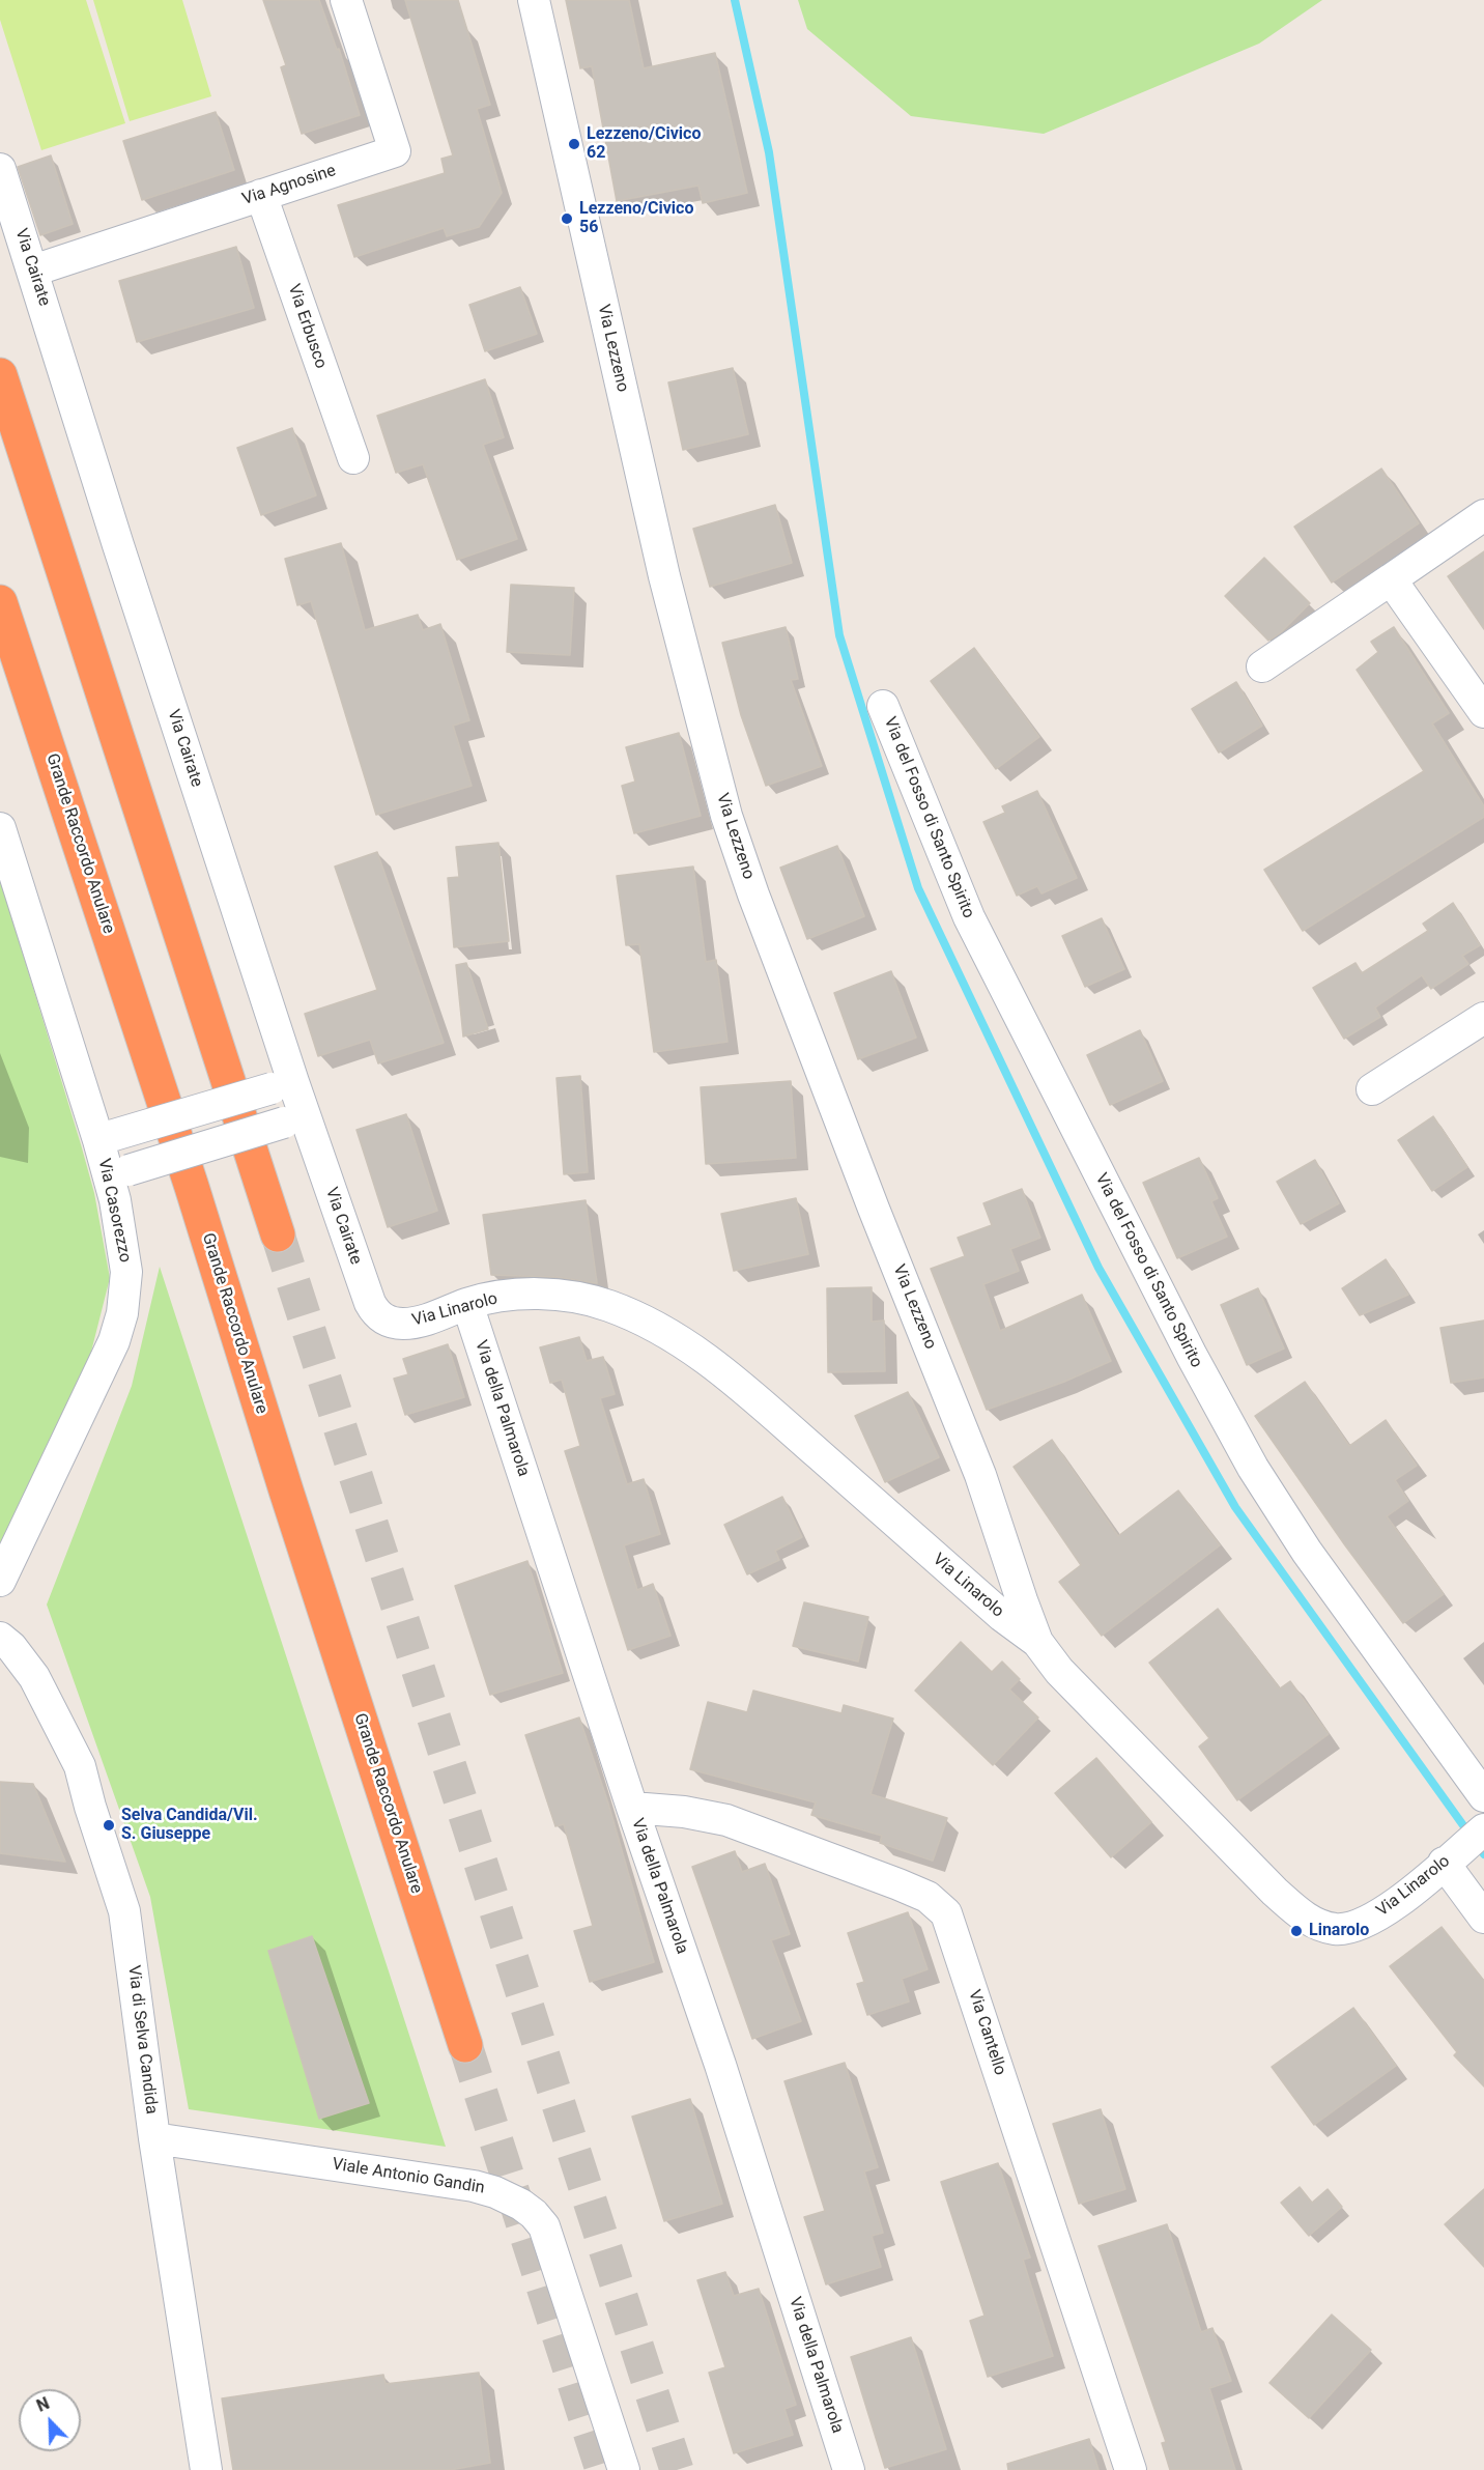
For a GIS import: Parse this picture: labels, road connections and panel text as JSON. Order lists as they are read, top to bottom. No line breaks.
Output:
{"streets":{"highway":["Grande Raccordo Anulare"],"street":["Via Agnosine","Via Cairate","Via Erbusco","Via Lezzeno","Via del Fosso di Santo Spirito","Via Casorezzo","Via Linarolo","Via della Palmarola","Via Cantello","Via di Selva Candida","Viale Antonio Gandin"]},"crossings":[["Via Agnosine","Via Cairate"],["Via Agnosine","Via Erbusco"],["Via Cairate","Via Linarolo"],["Via Lezzeno","Via Linarolo"],["Via Linarolo","Via della Palmarola"],["Via della Palmarola","Via Cantello"],["Via di Selva Candida","Viale Antonio Gandin"]],"places":["Lezzeno/Civico 62","Lezzeno/Civico 56","Selva Candida/Vil. S. Giuseppe","Linarolo"],"north":"top left"}
